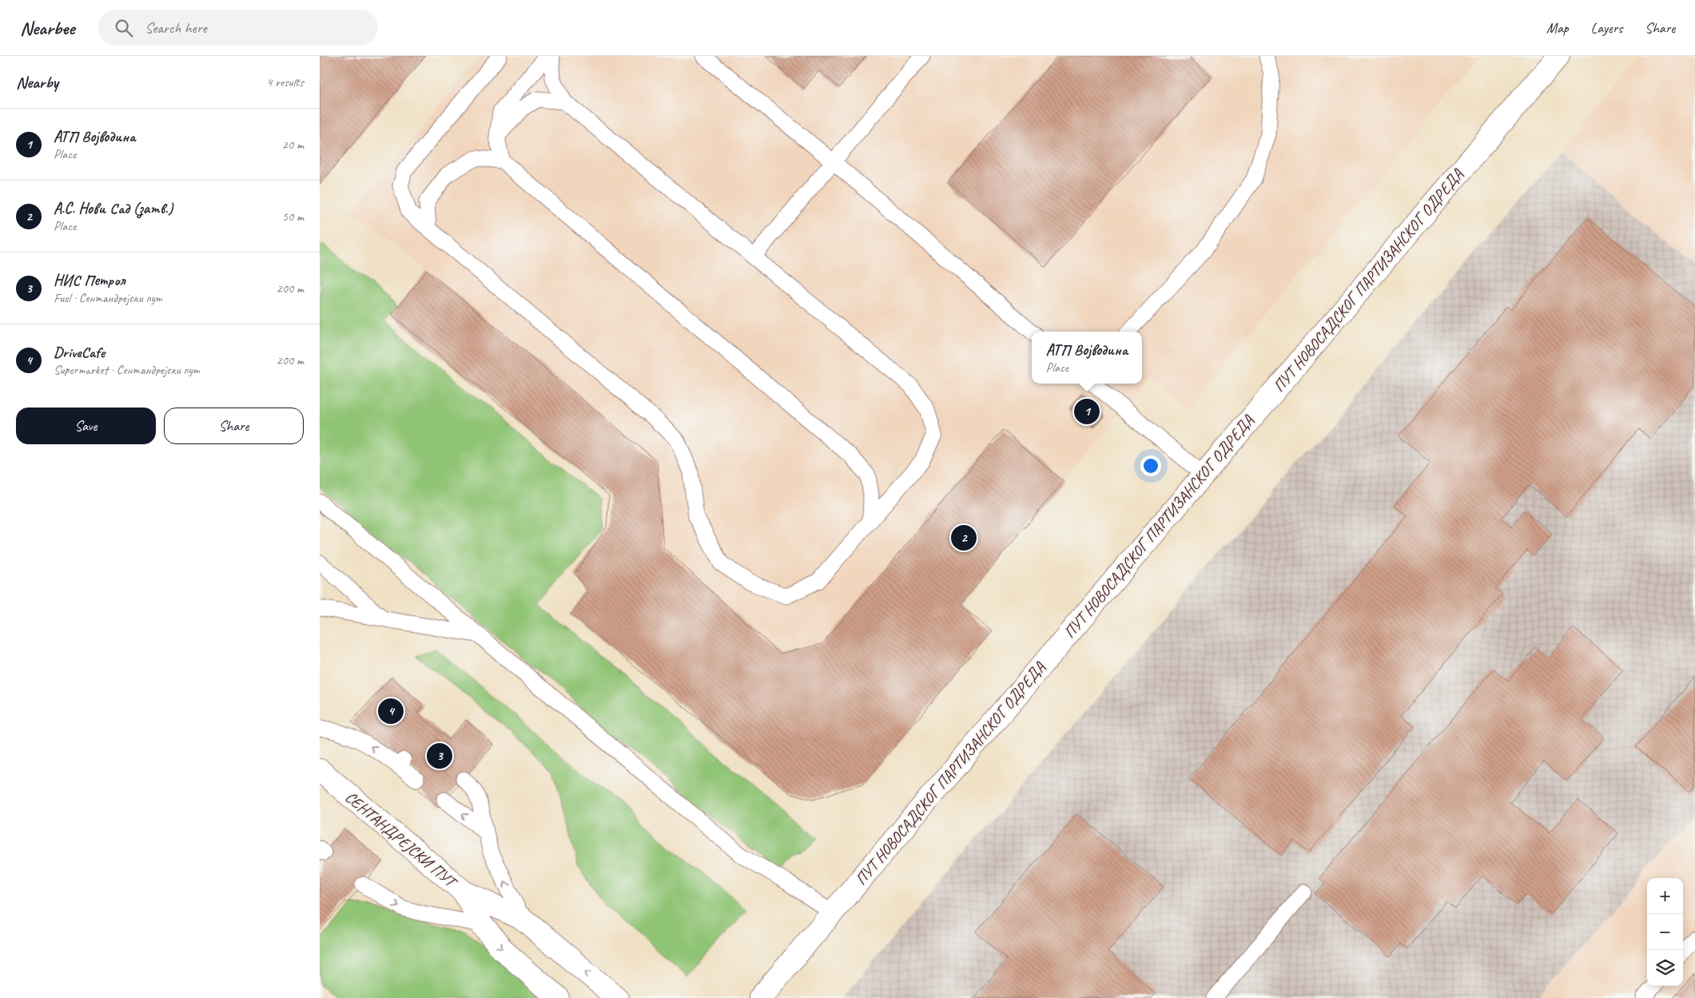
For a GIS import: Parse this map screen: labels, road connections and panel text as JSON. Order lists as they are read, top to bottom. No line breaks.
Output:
{"streets":{"street":["ПУТ НОВОСАДСКОГ ПАРТИЗАНСКОГ ОДРЕДА","СЕНТАНДРЕЈСКИ ПУТ"]},"page":{"header":"Nearbee","search":"Search here","nav":["Map","Layers","Share"],"heading":["Nearby","4 results"],"list":[{"mark":"1","name":"АТП Војводина","note":"Place","value":"20 m"},{"mark":"2","name":"А.С. Нови Сад (затв.)","note":"Place","value":"50 m"},{"mark":"3","name":"НИС Петрол","note":"Fuel · Сентандрејски пут","value":"200 m"},{"mark":"4","name":"DriveCafe","note":"Supermarket · Сентандрејски пут","value":"200 m"}],"popup":["АТП Војводина","Place"],"buttons":["Save","Share"],"pins":["1","2","4","3"],"map_buttons":["+","−"]}}
